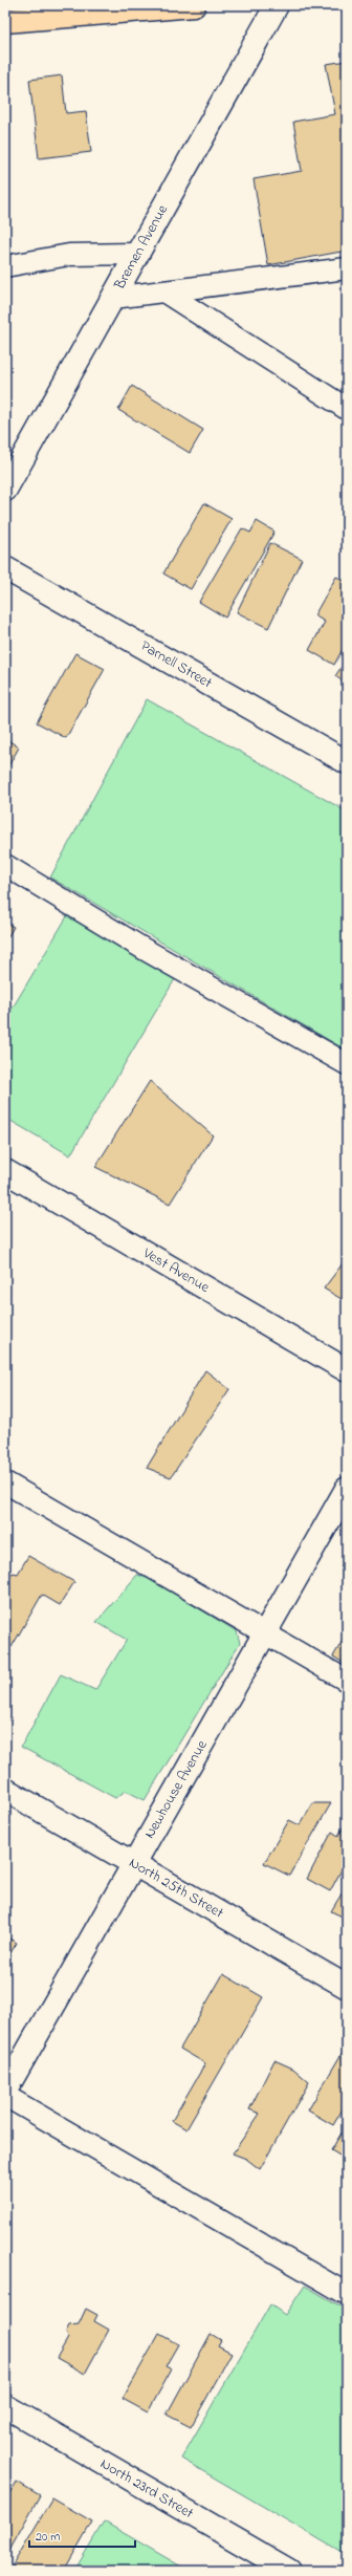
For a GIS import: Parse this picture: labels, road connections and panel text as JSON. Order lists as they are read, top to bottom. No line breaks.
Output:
{"streets":{"street":["Bremen Avenue","Parnell Street","Vest Avenue","Newhouse Avenue","North 25th Street","North 23rd Street"]},"crossings":[["Newhouse Avenue","North 25th Street"]],"scale_bar":"20 m"}
